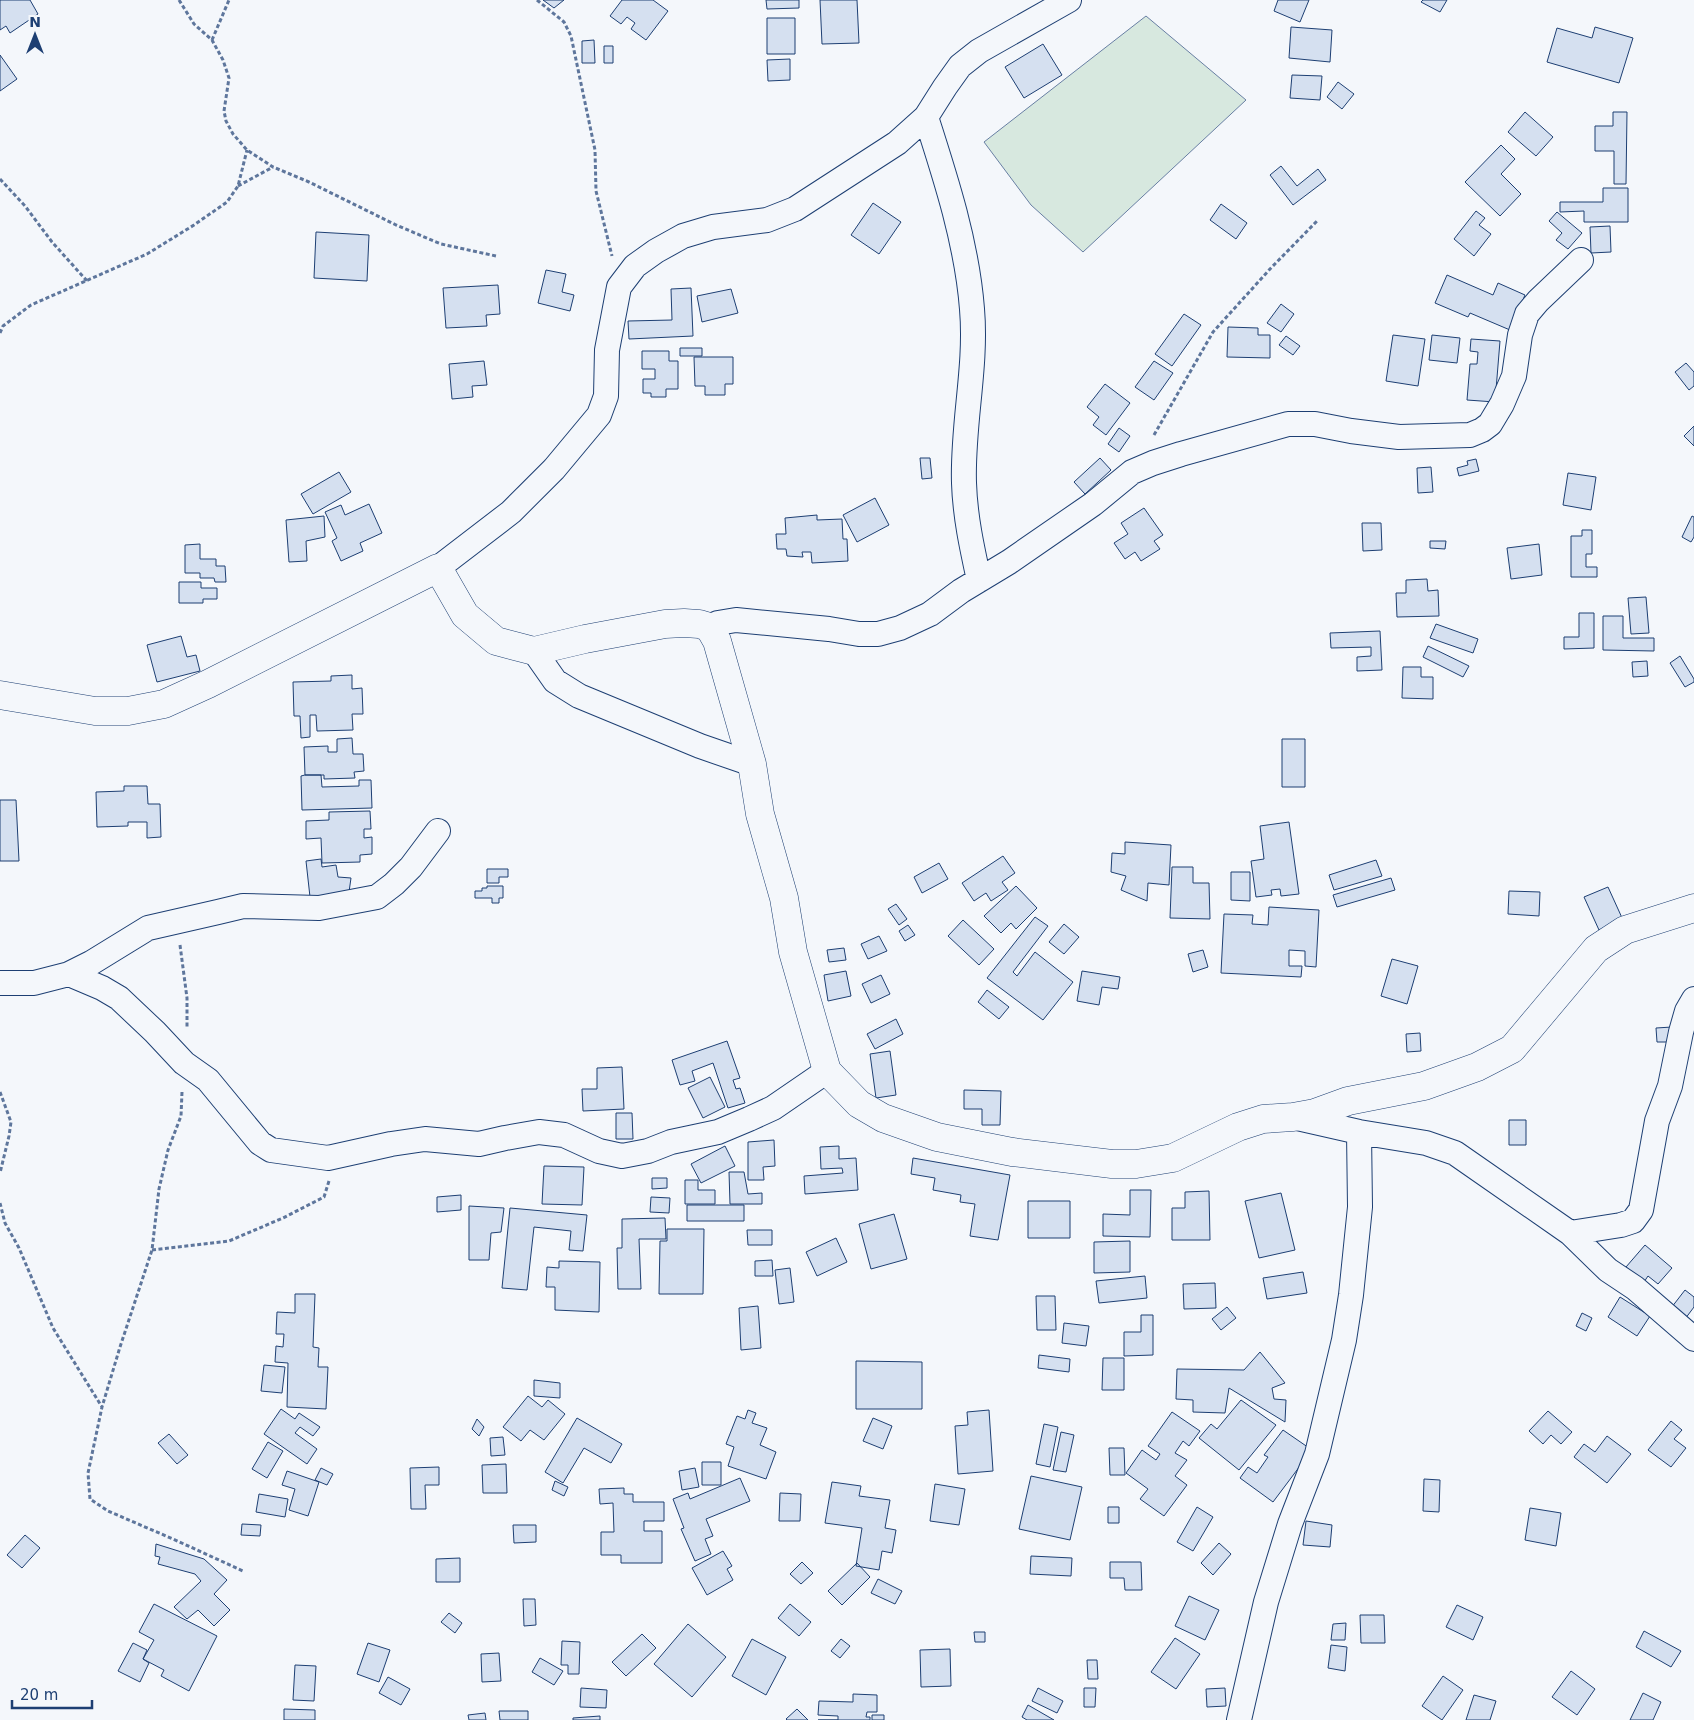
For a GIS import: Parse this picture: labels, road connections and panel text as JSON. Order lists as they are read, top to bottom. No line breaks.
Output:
{"scale_bar":"20 m","north":"top"}
